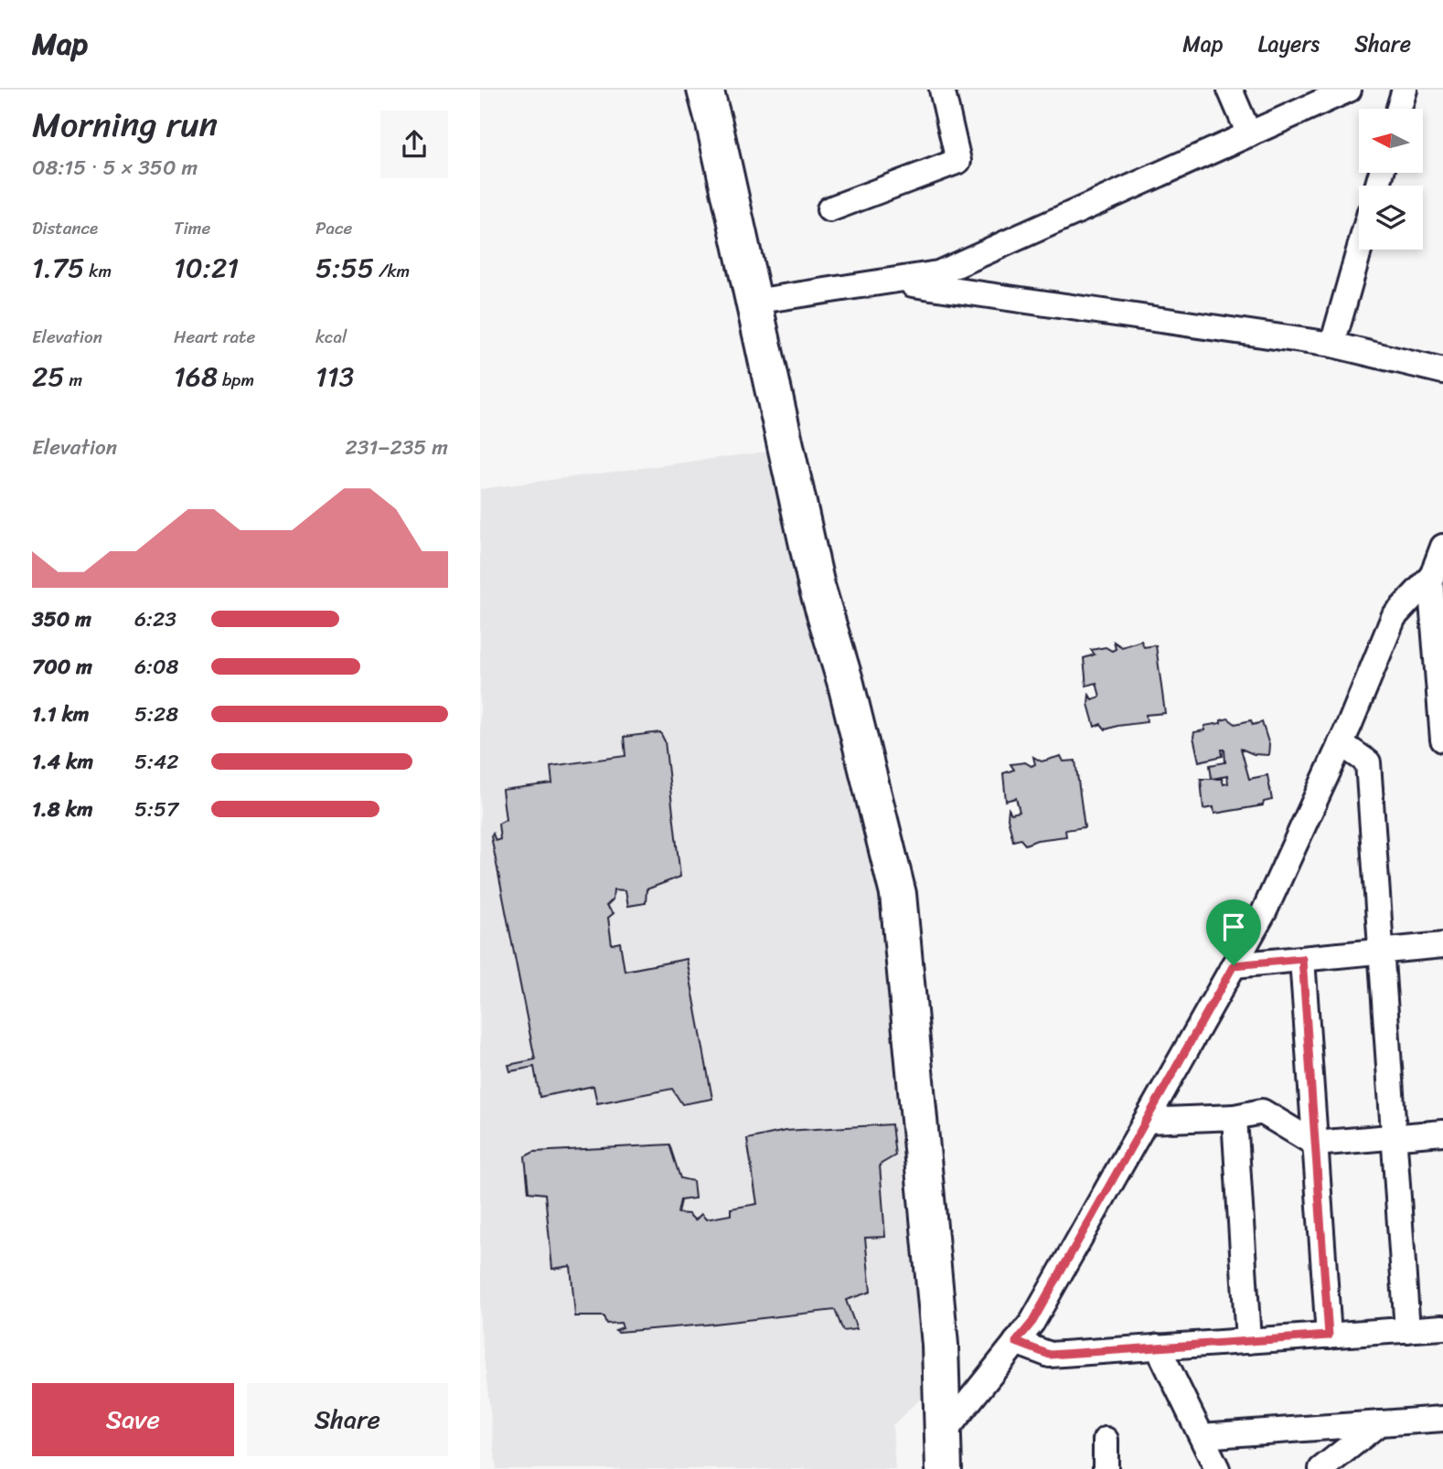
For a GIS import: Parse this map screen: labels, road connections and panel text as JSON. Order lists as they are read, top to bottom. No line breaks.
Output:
{"north":"left","page":{"header":"Map","nav":["Map","Layers","Share"],"heading":["Morning run","08:15 · 5 × 350 m"],"stats":[["Distance","1.75 km"],["Time","10:21"],["Pace","5:55 /km"],["Elevation","25 m"],["Heart rate","168 bpm"],["kcal","113"]],"chart":["Elevation","231–235 m"],"list":[{"name":"350 m","note":"6:23"},{"name":"700 m","note":"6:08"},{"name":"1.1 km","note":"5:28"},{"name":"1.4 km","note":"5:42"},{"name":"1.8 km","note":"5:57"}],"buttons":["Save","Share"]}}
